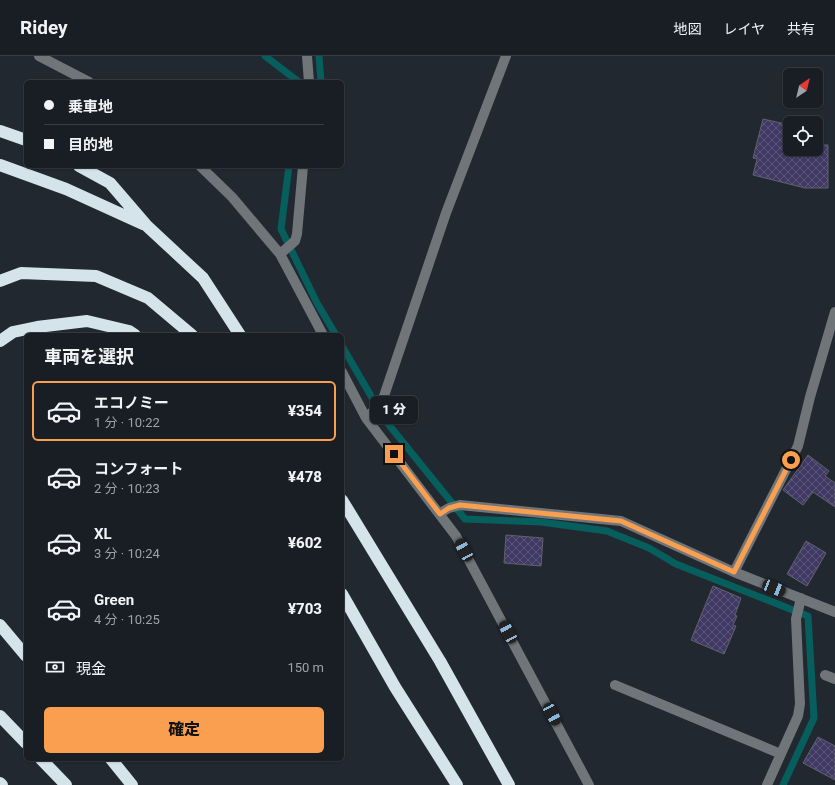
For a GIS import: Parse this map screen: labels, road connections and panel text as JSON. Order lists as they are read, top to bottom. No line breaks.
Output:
{"north":"top right","page":{"header":"Ridey","nav":["地図","レイヤ","共有"],"banner":["乗車地","目的地"],"heading":"車両を選択","list":[{"name":"エコノミー","note":"1 分 · 10:22","value":"¥354"},{"name":"コンフォート","note":"2 分 · 10:23","value":"¥478"},{"name":"XL","note":"3 分 · 10:24","value":"¥602"},{"name":"Green","note":"4 分 · 10:25","value":"¥703"}],"bubble":"1 分","pay":["現金","150 m"],"buttons":"確定"}}
